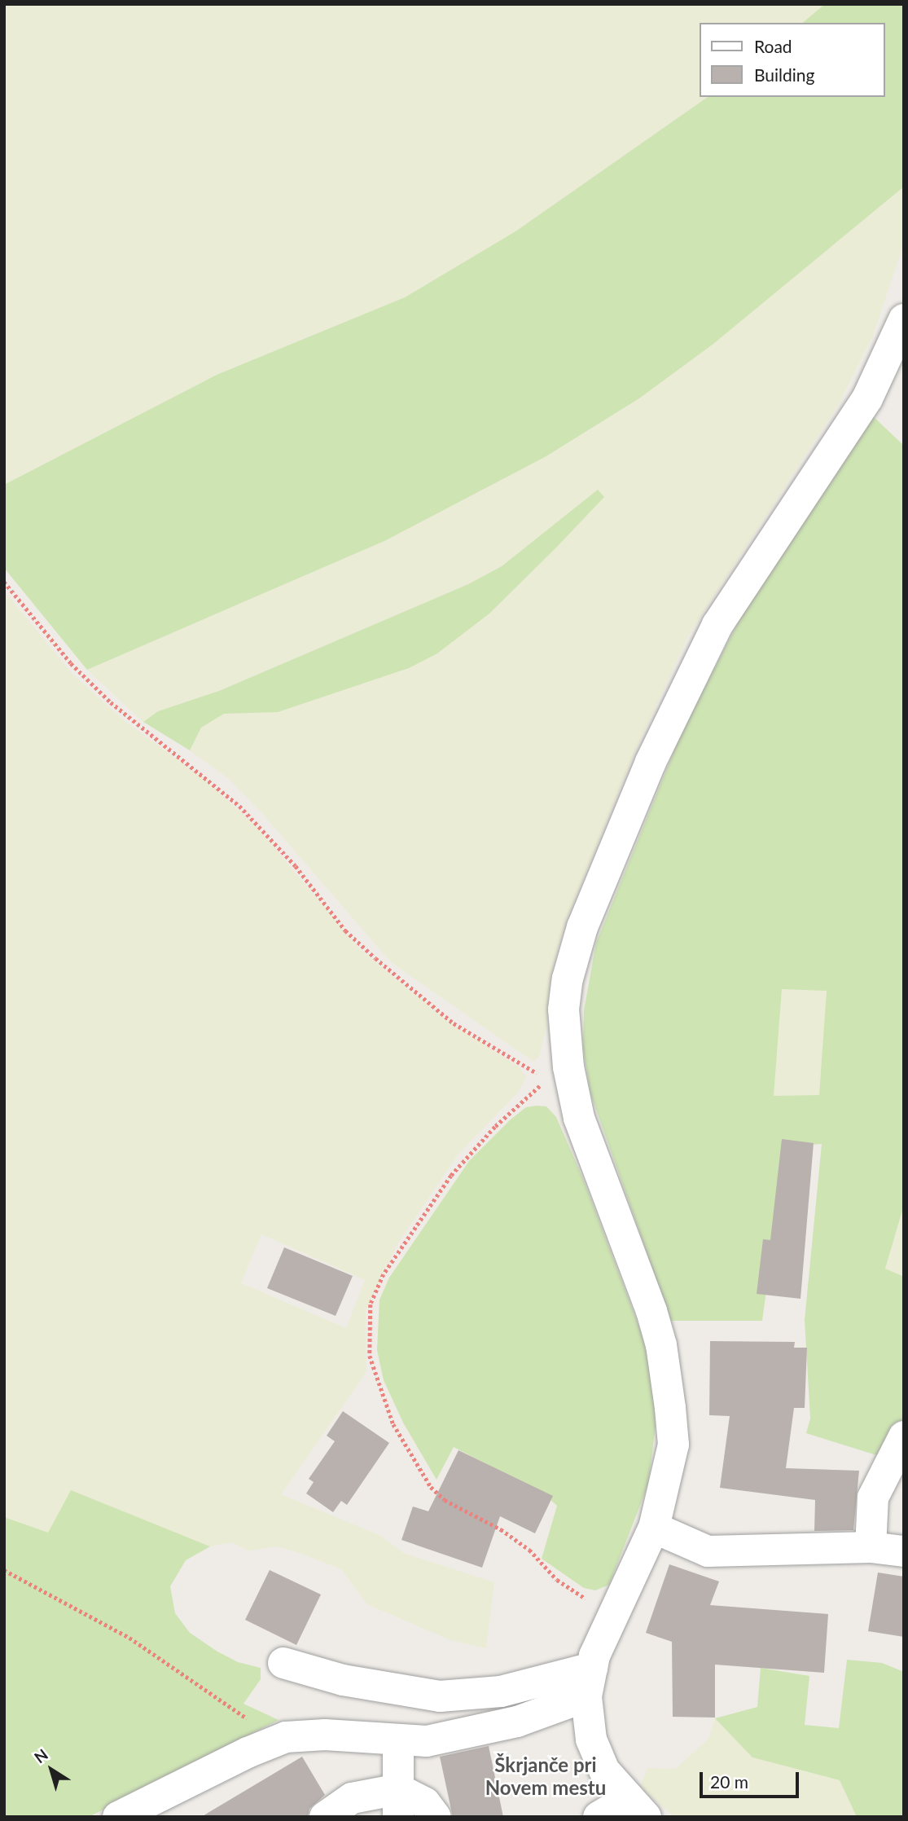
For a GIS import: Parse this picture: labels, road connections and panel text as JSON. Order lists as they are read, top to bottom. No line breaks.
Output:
{"districts":["Škrjanče pri Novem mestu"],"legend":["Road","Building"],"scale_bar":"20 m","north":"top left"}
